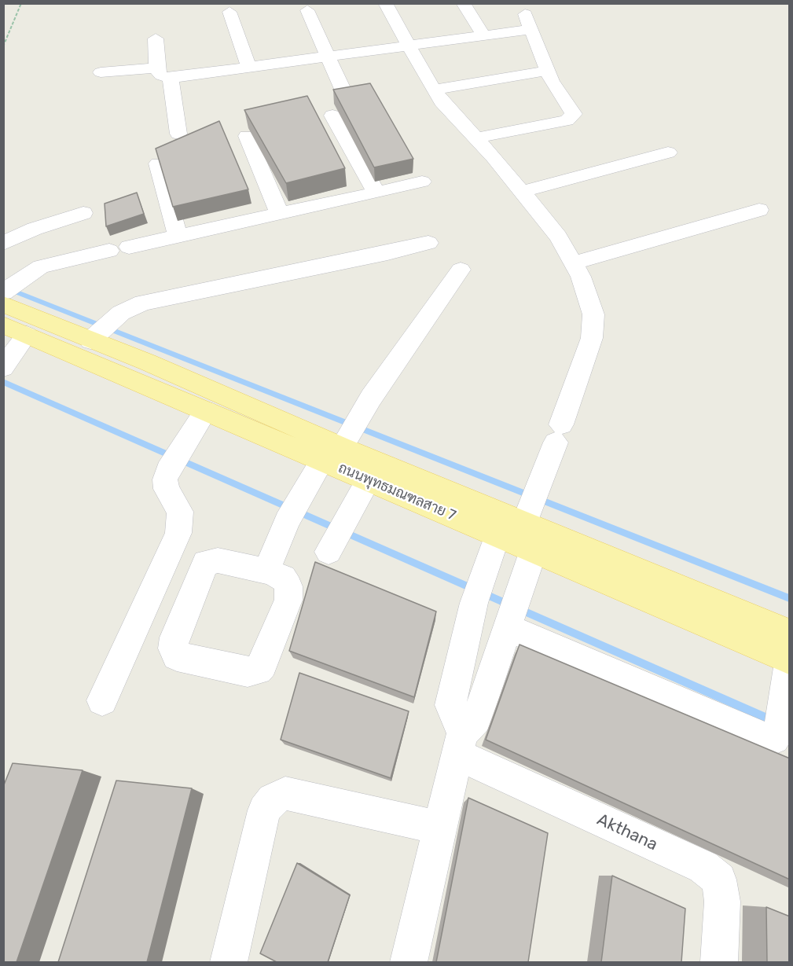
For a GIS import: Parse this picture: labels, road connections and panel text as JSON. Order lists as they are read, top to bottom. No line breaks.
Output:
{"streets":{"main road":["ถนนพุทธมณฑลสาย 7"],"street":["Akthana"]}}
